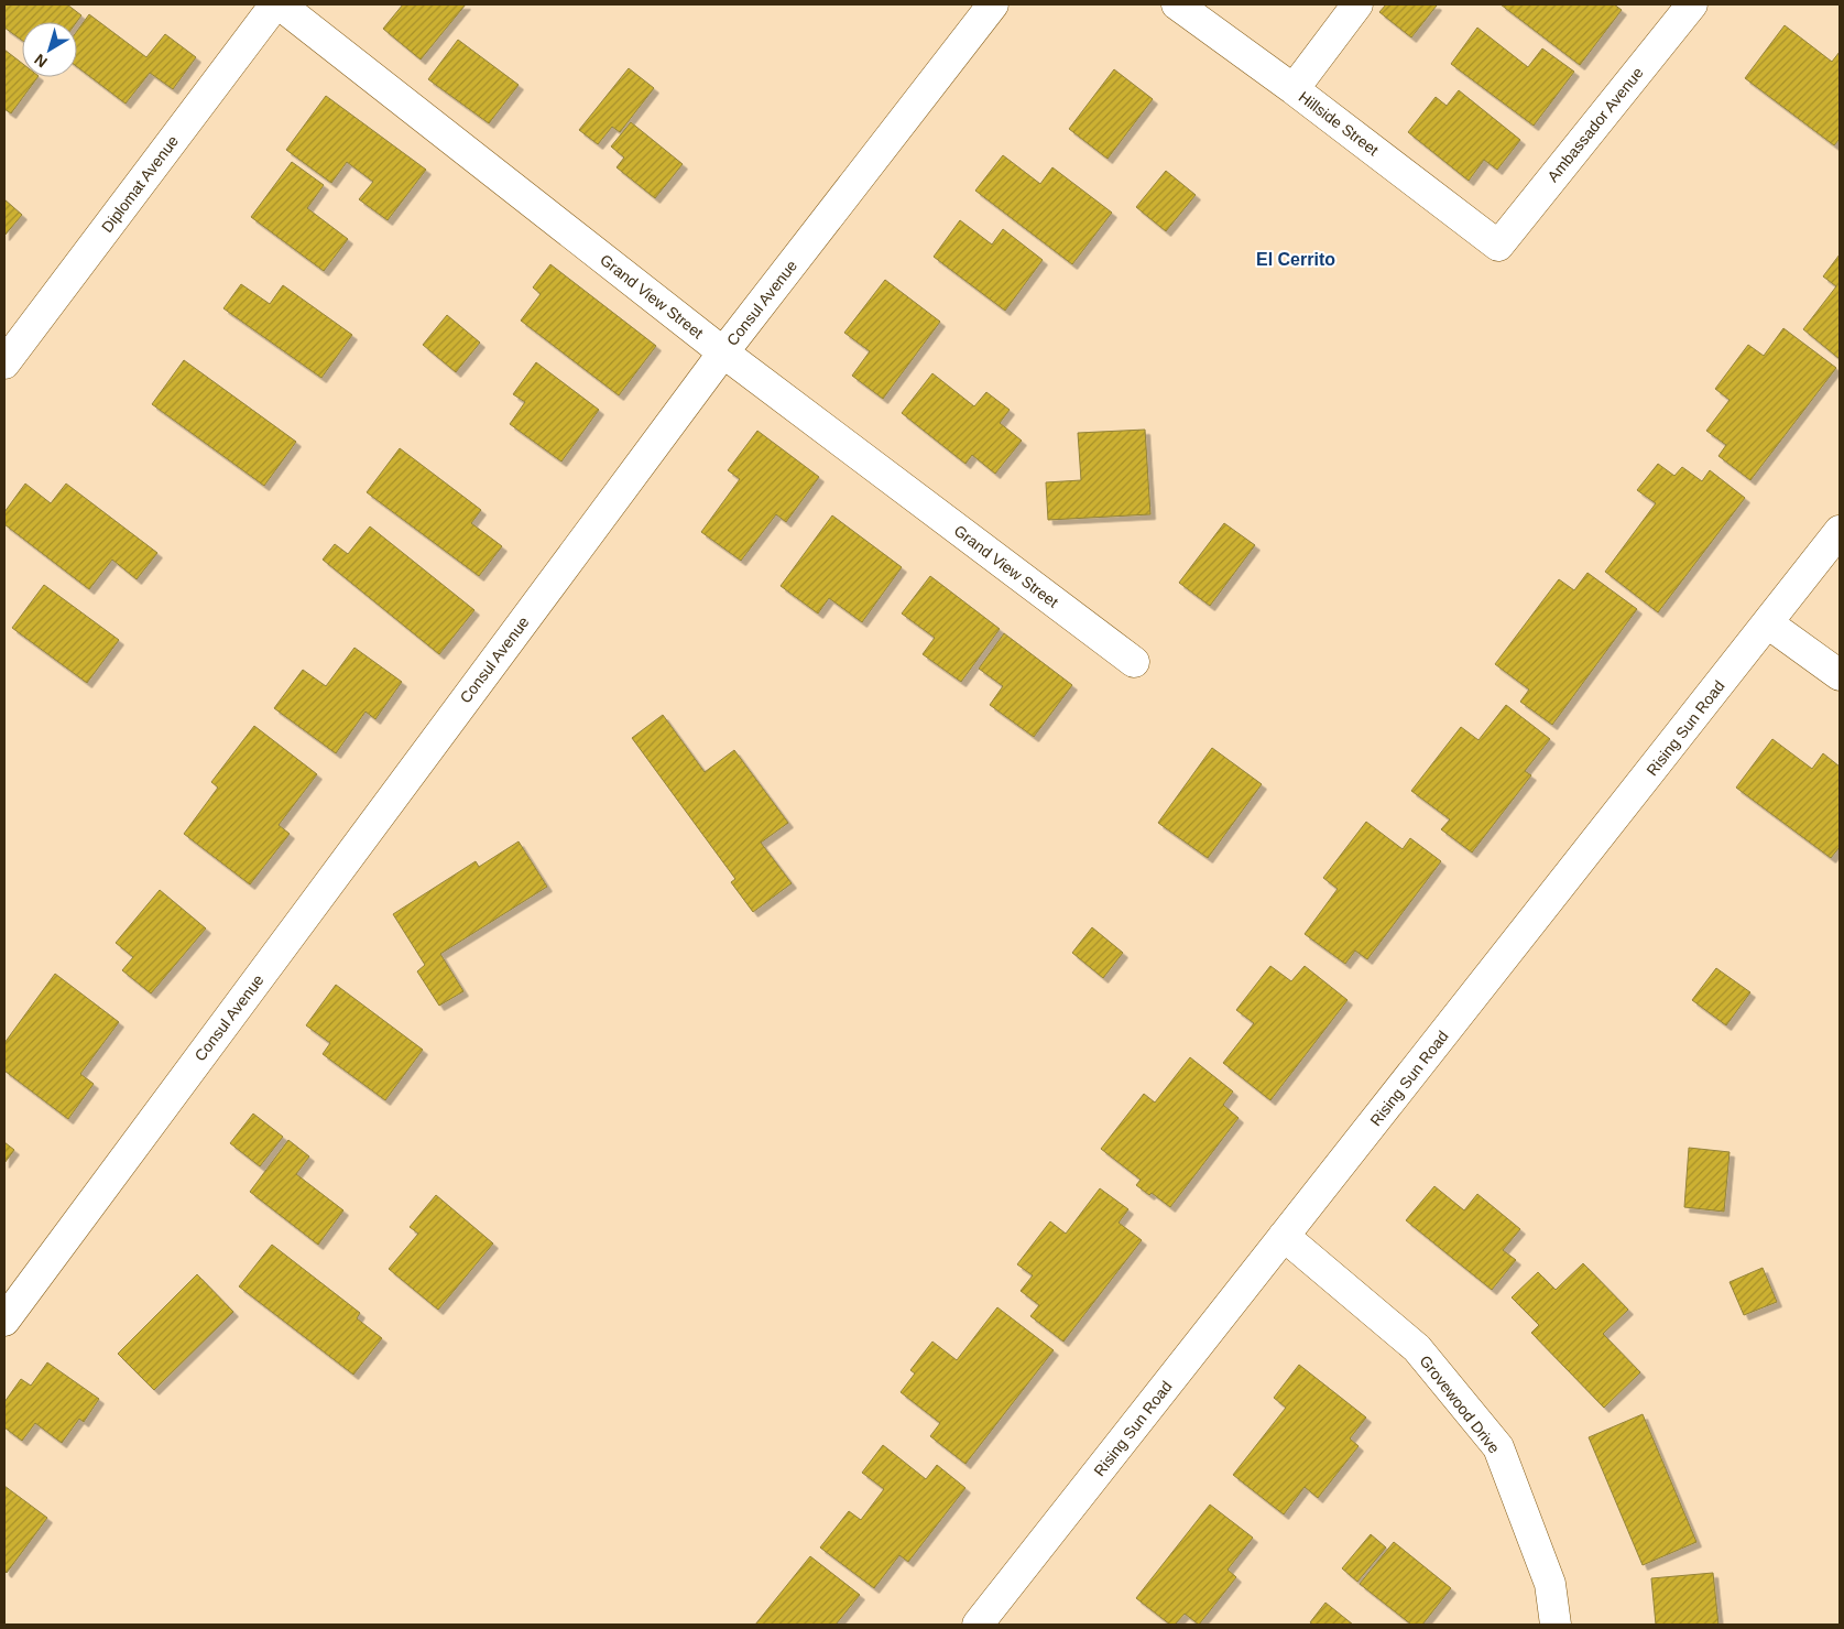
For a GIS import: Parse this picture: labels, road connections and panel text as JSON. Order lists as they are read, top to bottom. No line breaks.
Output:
{"streets":{"street":["Hillside Street","Ambassador Avenue","Diplomat Avenue","Grand View Street","Consul Avenue","Rising Sun Road","Grovewood Drive"]},"crossings":[["Hillside Street","Ambassador Avenue"],["Grand View Street","Consul Avenue"],["Rising Sun Road","Grovewood Drive"]],"districts":["El Cerrito"],"north":"bottom left"}
